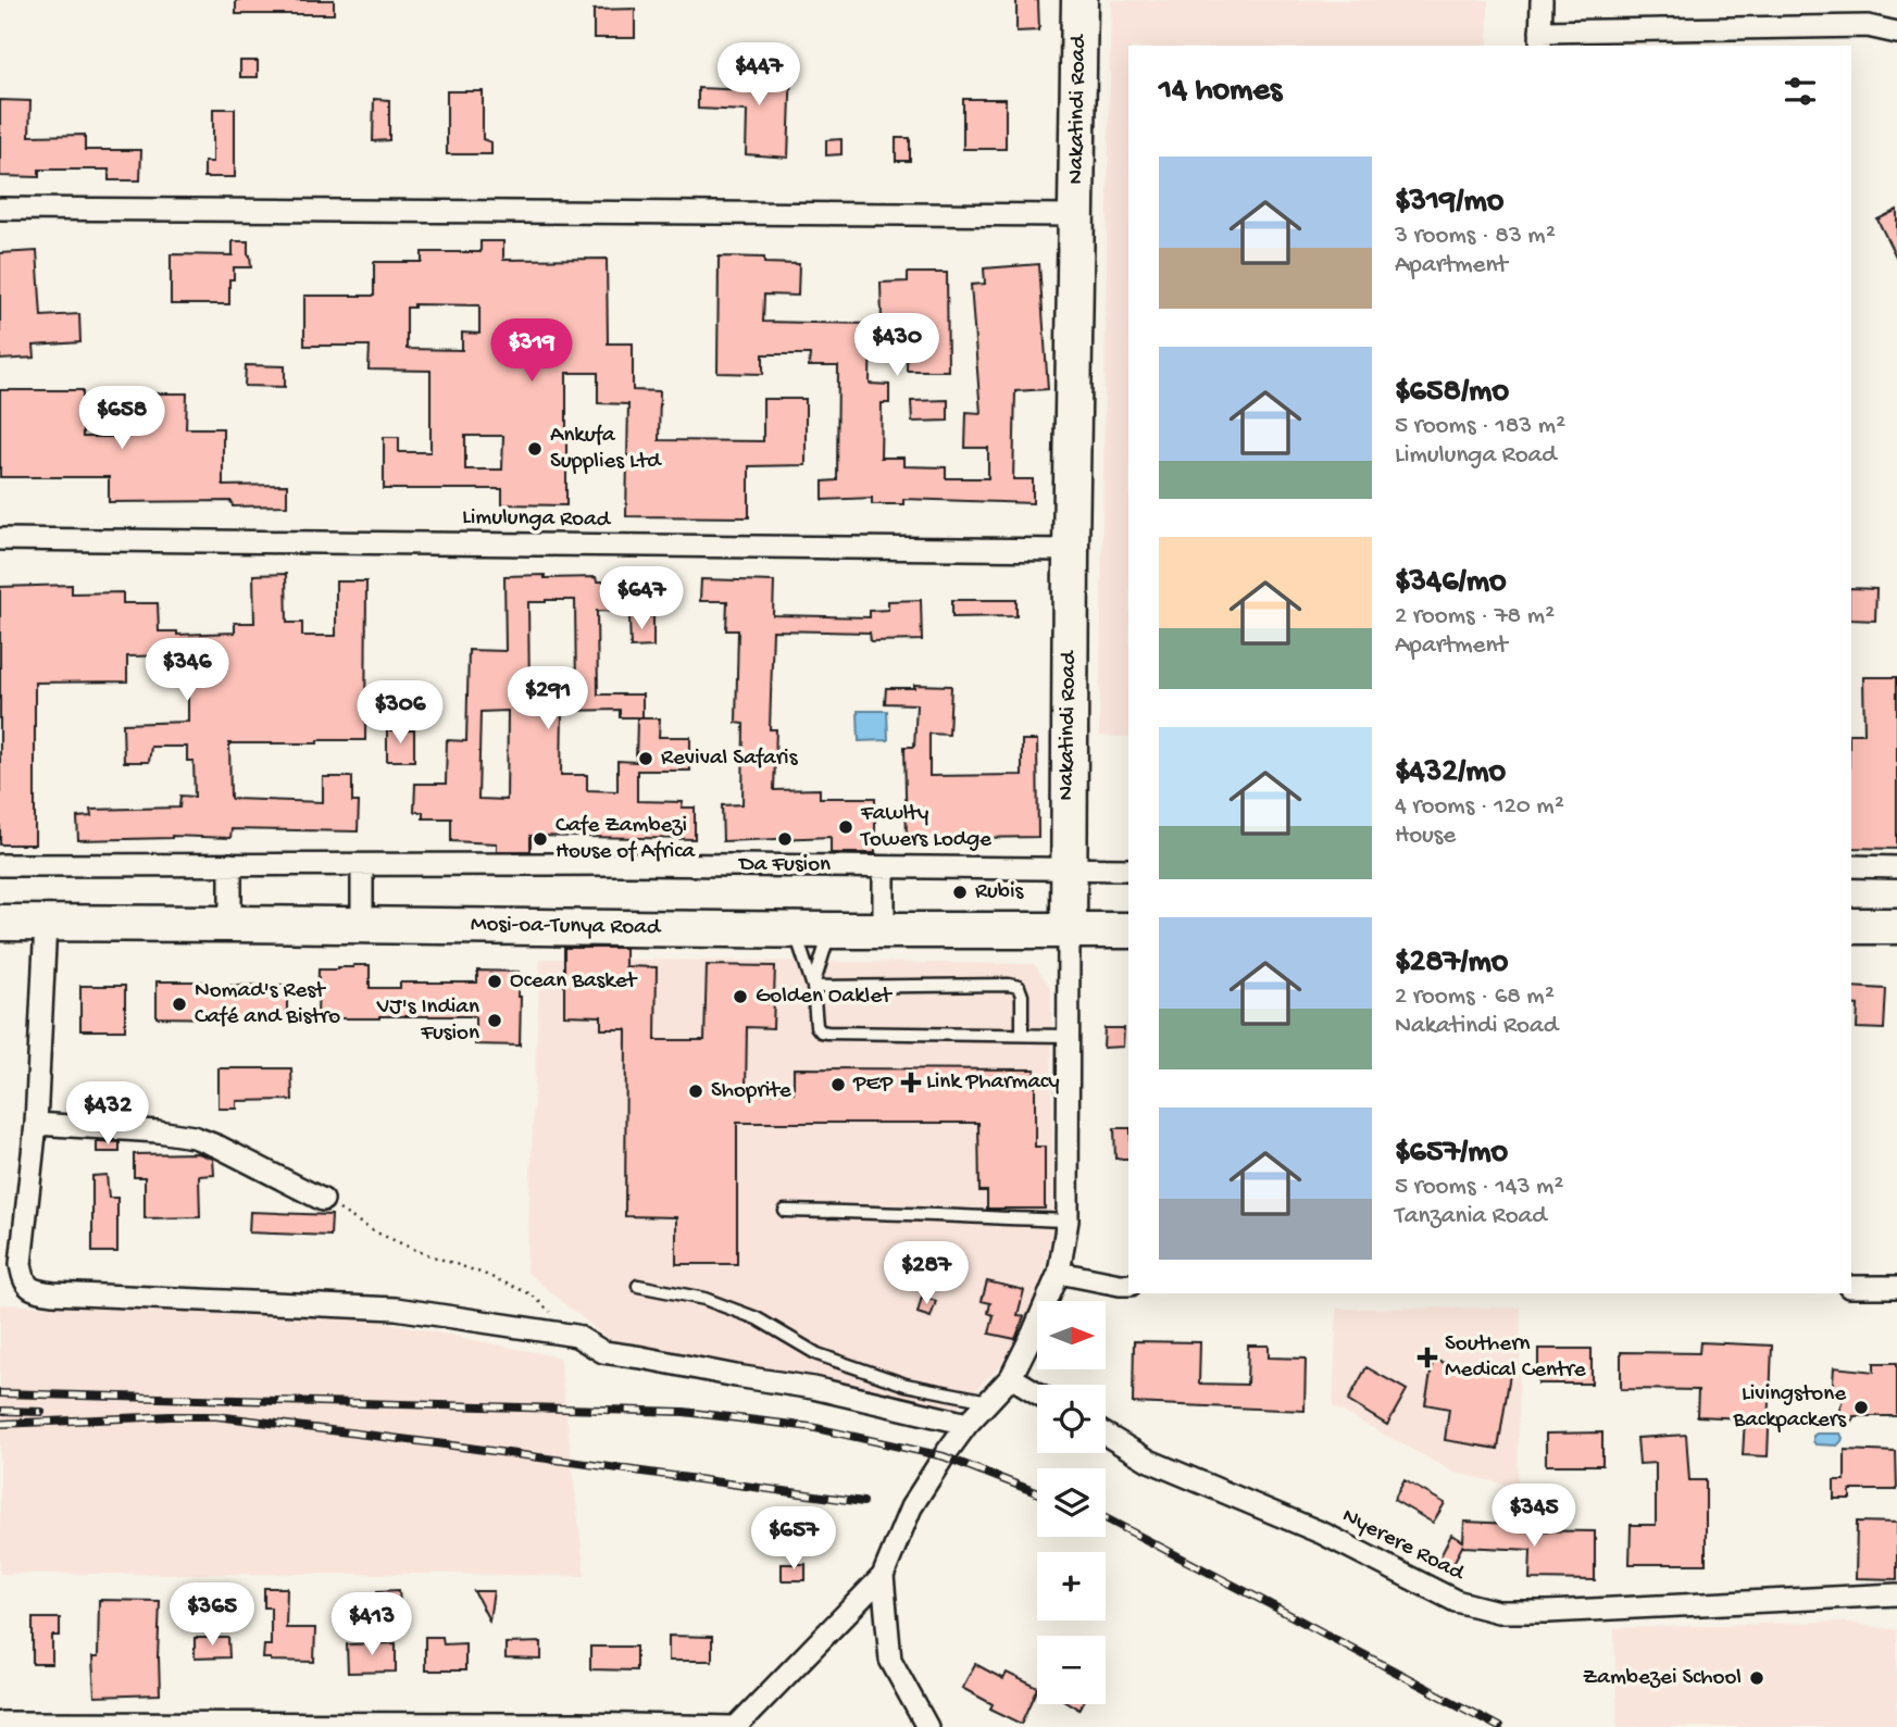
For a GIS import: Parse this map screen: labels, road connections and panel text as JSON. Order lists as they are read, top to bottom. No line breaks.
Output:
{"streets":{"highway":["Nakatindi Road","Mosi-oa-Tunya Road"],"street":["Limulunga Road","Nyerere Road"]},"crossings":[["Nakatindi Road","Limulunga Road"],["Nakatindi Road","Mosi-oa-Tunya Road"]],"places":{"other":["Ankufa Supplies Ltd","Revival Safaris","Fawlty Towers Lodge","Cafe Zambezi House of Africa","Da Fusion","Rubis","Ocean Basket","Golden Oaklet","Nomad's Rest Café and Bistro","VJ's Indian Fusion","PEP","Shoprite","Livingstone Backpackers","Zambezei School"],"health":["Link Pharmacy","Southern Medical Centre"]},"north":"right","page":{"price":["$447","$430","$319","$658","$647","$346","$291","$306","$432","$287","$345","$657","$365","$413"],"heading":"14 homes","list":[{"name":"$319/mo","note":"3 rooms · 83 m² · Apartment"},{"name":"$658/mo","note":"5 rooms · 183 m² · Limulunga Road"},{"name":"$346/mo","note":"2 rooms · 78 m² · Apartment"},{"name":"$432/mo","note":"4 rooms · 120 m² · House"},{"name":"$287/mo","note":"2 rooms · 68 m² · Nakatindi Road"},{"name":"$657/mo","note":"5 rooms · 143 m² · Tanzania Road"}],"map_buttons":["+","−"]}}
